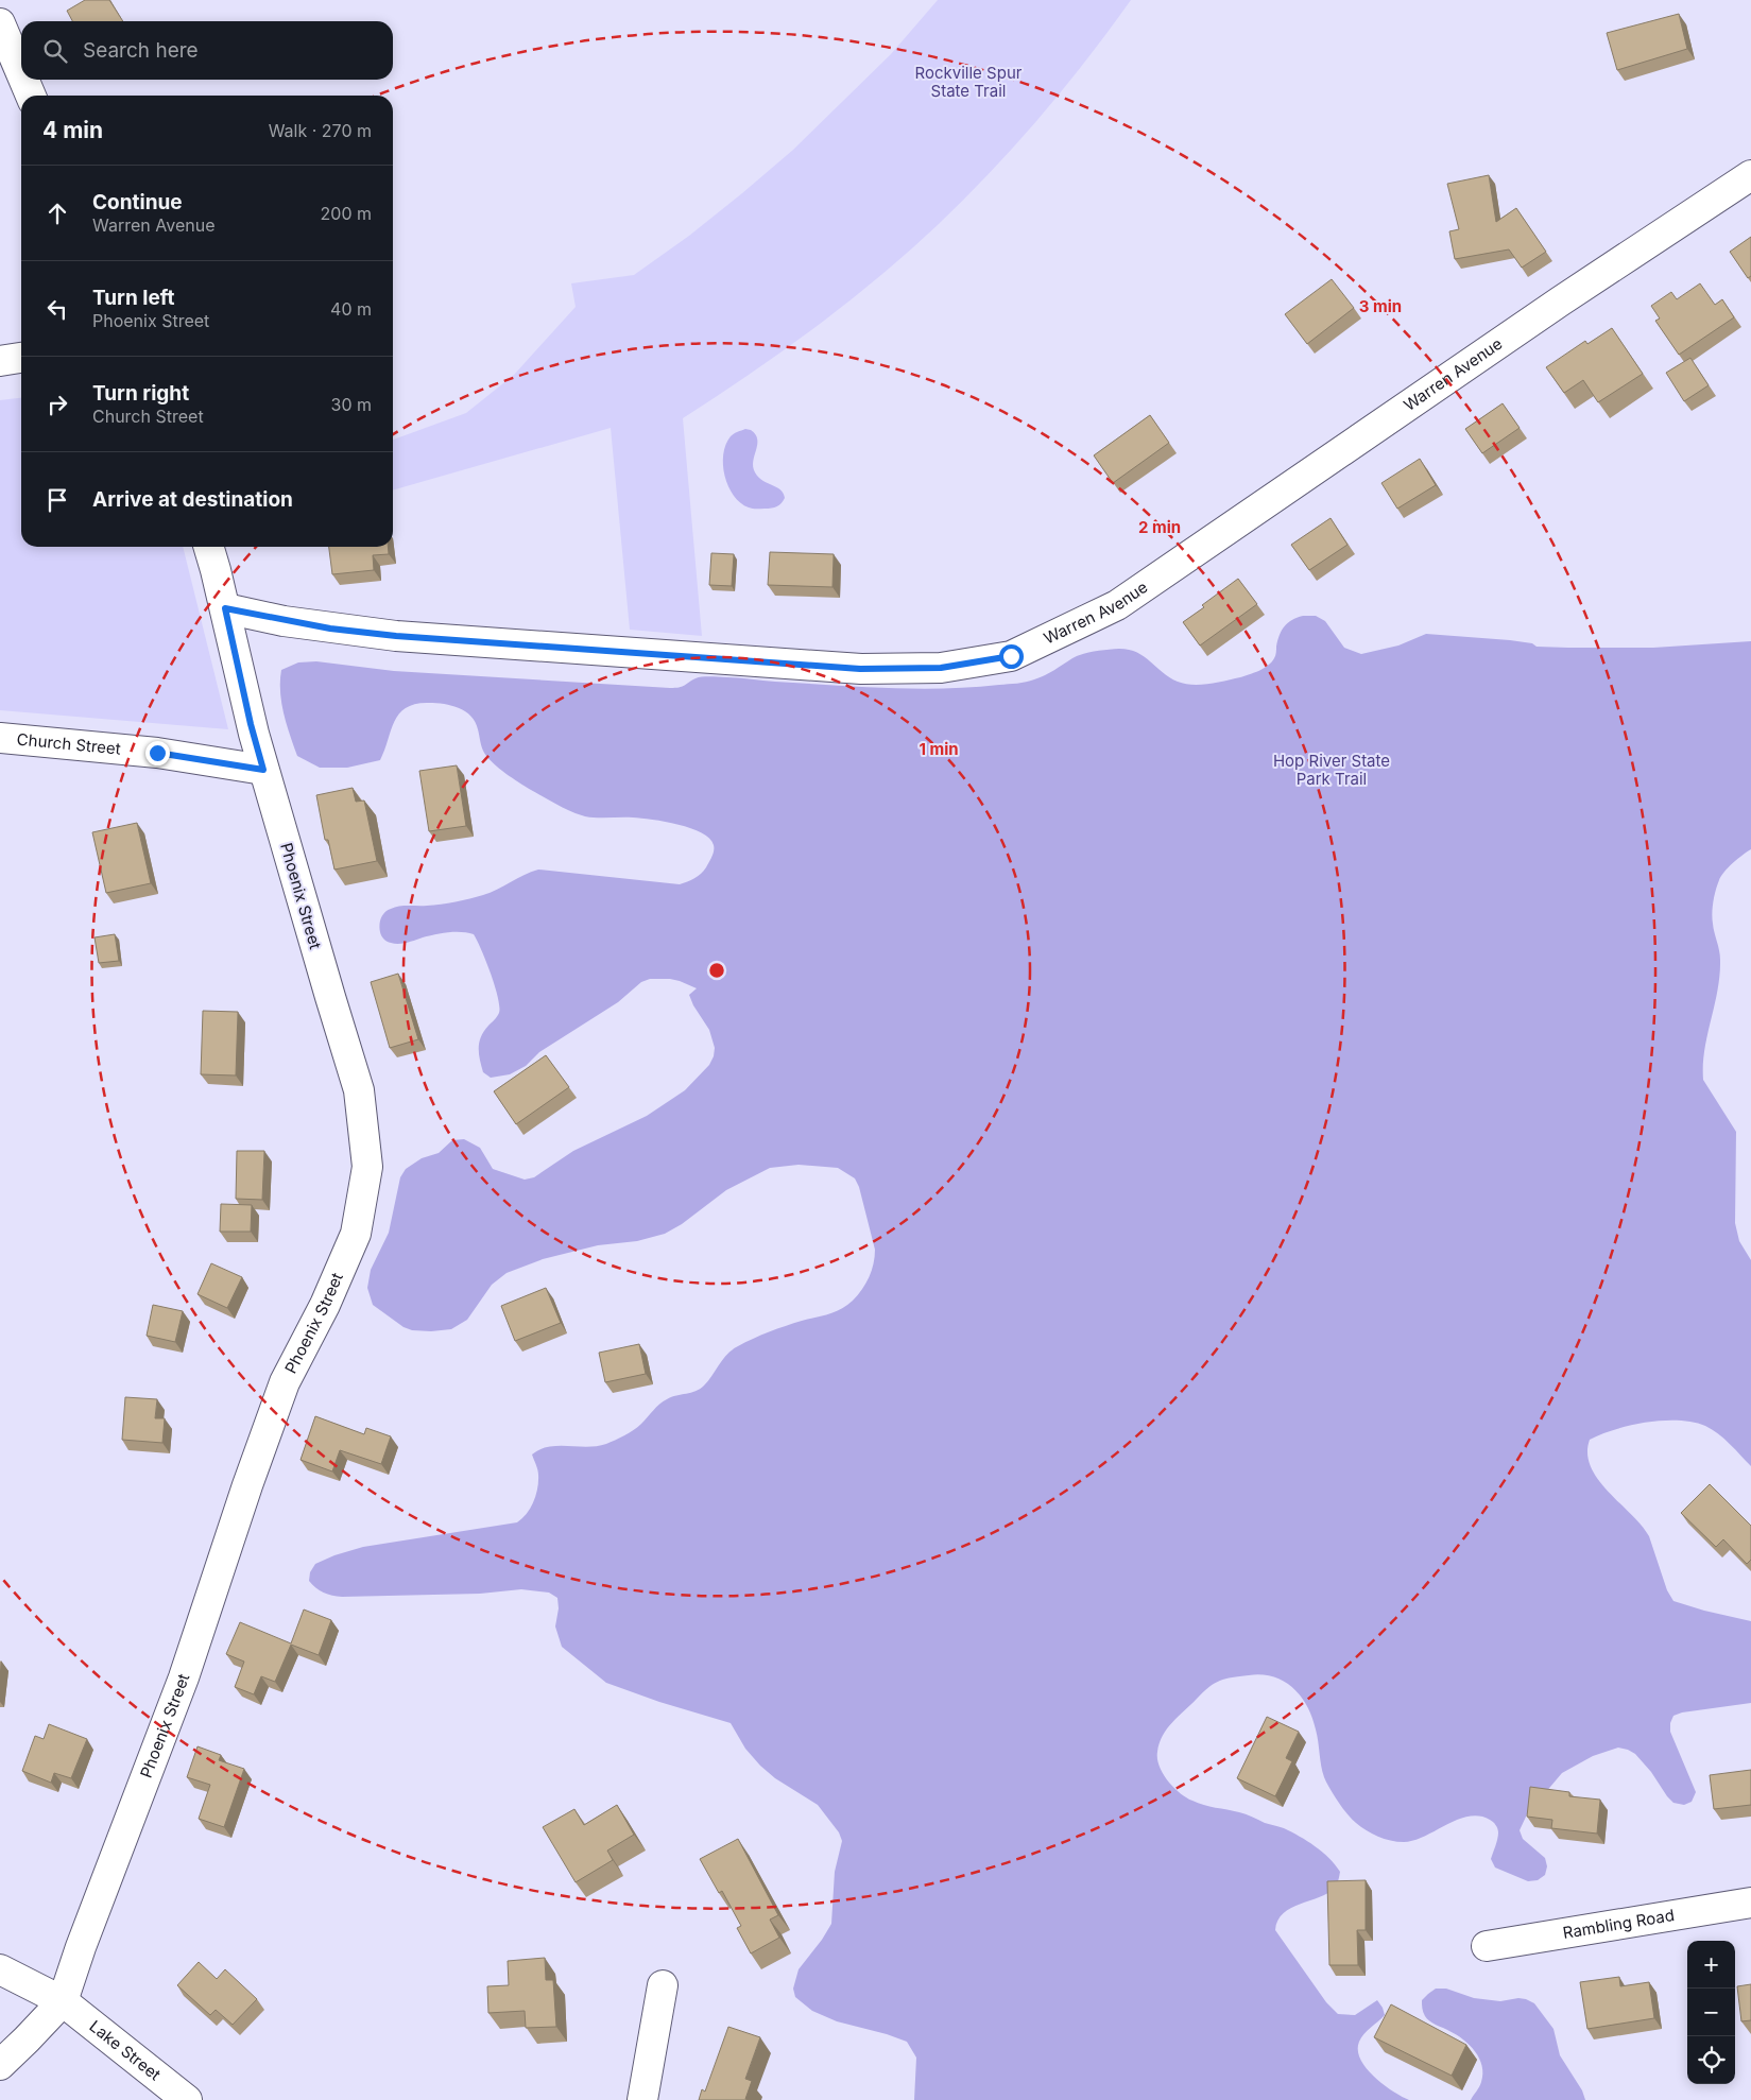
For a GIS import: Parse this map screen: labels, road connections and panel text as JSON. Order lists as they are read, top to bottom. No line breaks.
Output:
{"streets":{"street":["Warren Avenue","Church Street","Phoenix Street","Rambling Road","Lake Street"]},"crossings":[["Warren Avenue","Phoenix Street"],["Church Street","Phoenix Street"],["Phoenix Street","Lake Street"]],"parks":["Rockville Spur State Trail","Hop River State Park Trail"],"page":{"search":"Search here","heading":["4 min","Walk · 270 m"],"list":[["Continue","Warren Avenue","200 m"],["Turn left","Phoenix Street","40 m"],["Turn right","Church Street","30 m"],"Arrive at destination"],"map_buttons":["+","−"]},"rings":["3 min","2 min","1 min"]}
